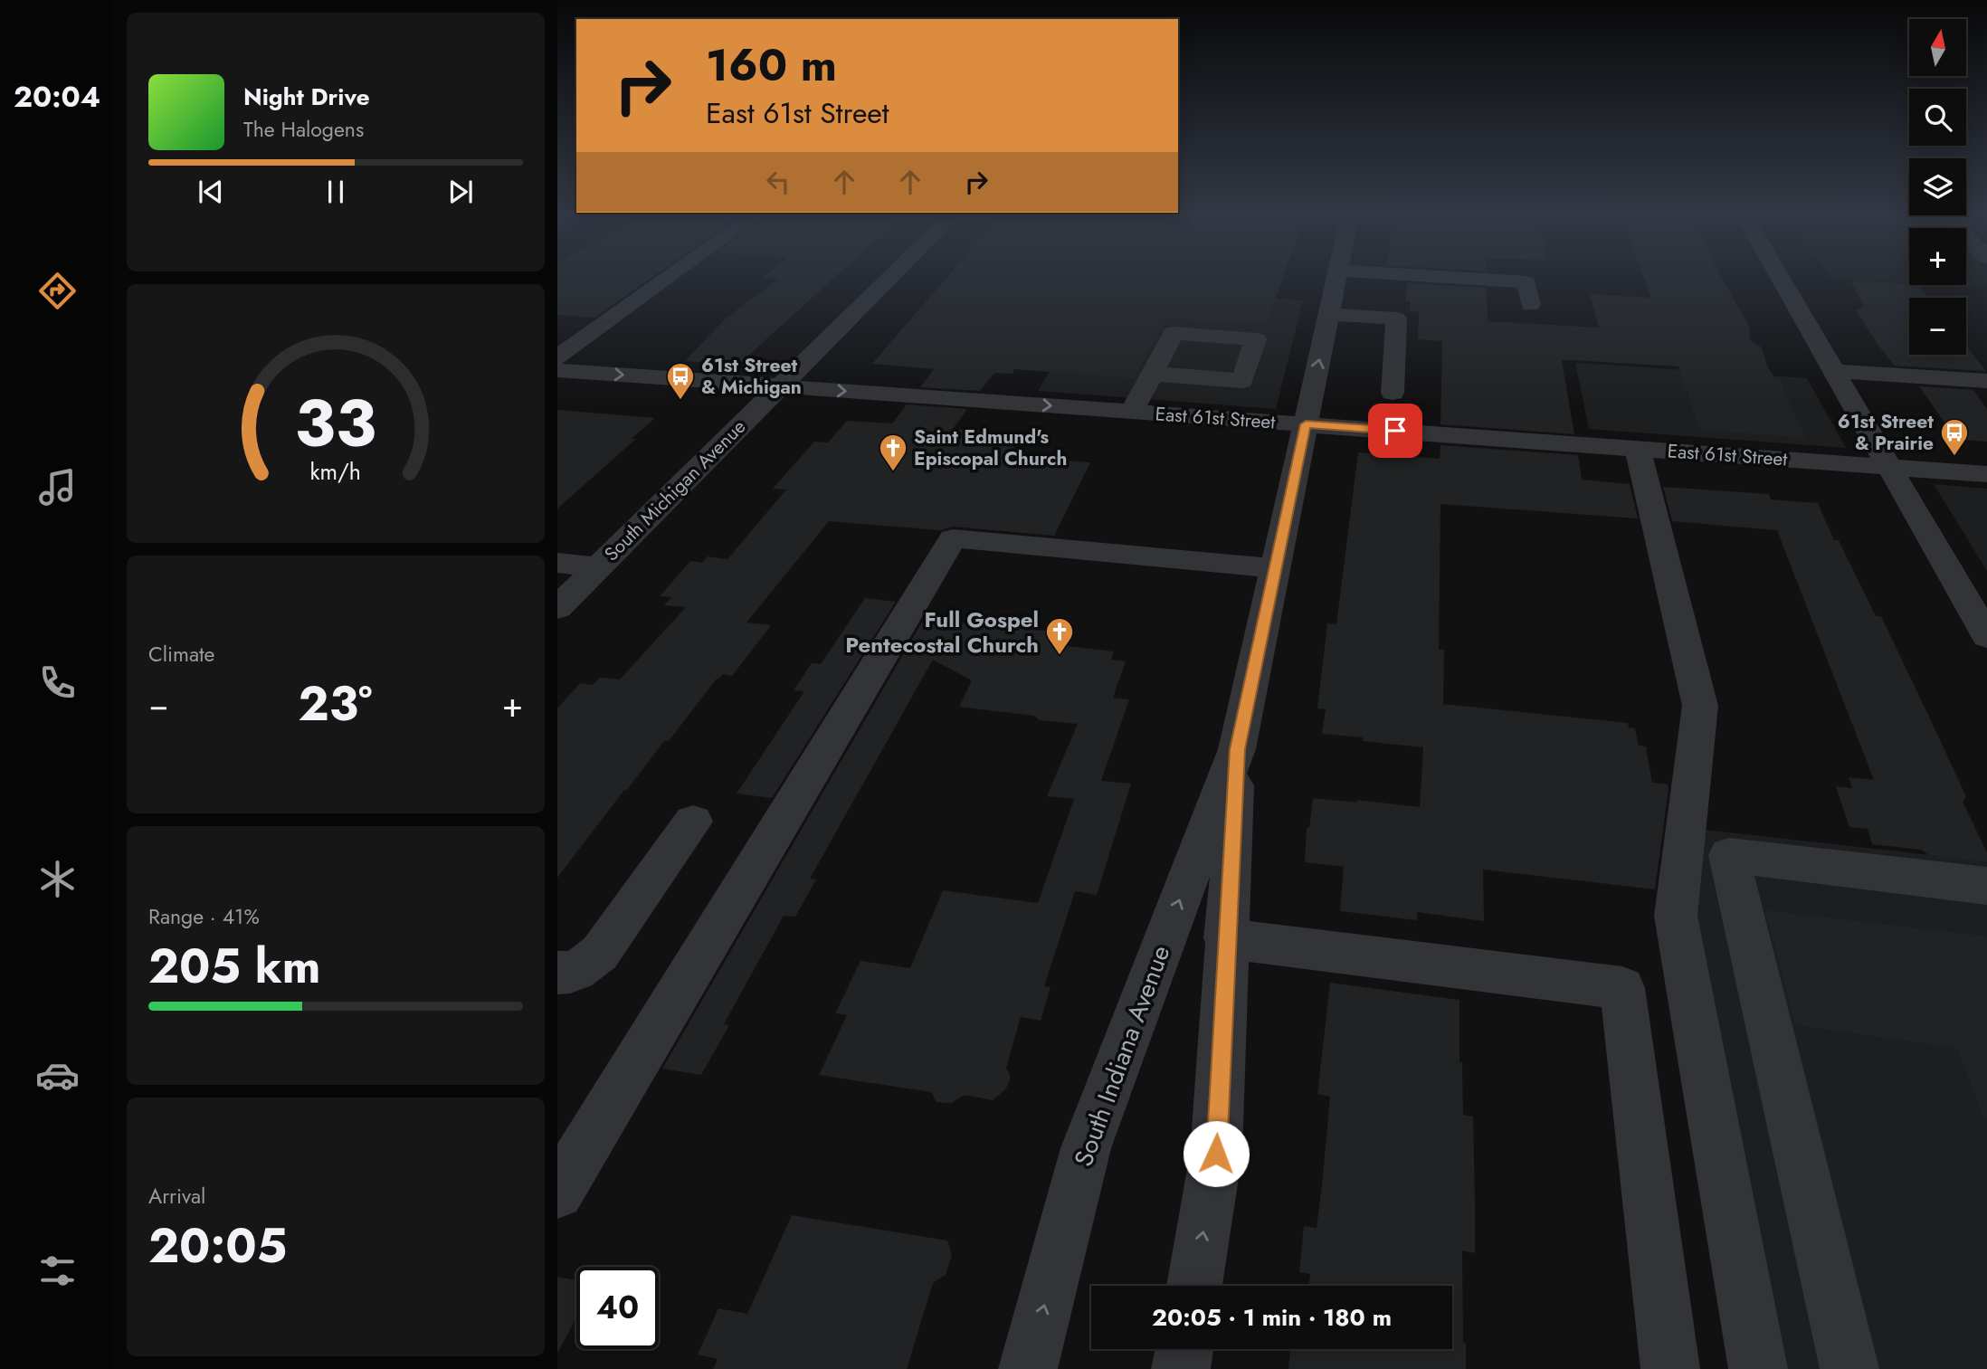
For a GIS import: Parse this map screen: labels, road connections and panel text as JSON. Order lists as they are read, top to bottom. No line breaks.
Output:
{"streets":{"street":["East 61st Street","South Michigan Avenue","South Indiana Avenue"]},"crossings":[["East 61st Street","South Michigan Avenue"],["East 61st Street","South Indiana Avenue"]],"one_way":["East 61st Street","South Indiana Avenue"],"places":{"bus stop":["61st Street & Michigan","61st Street & Prairie"],"church":["Saint Edmund's Episcopal Church","Full Gospel Pentecostal Church"]},"north":"top","page":{"tabs":"20:04","map_buttons":["+","−"],"turn":["160 m","East 61st Street"],"song":["Night Drive","The Halogens"],"tile":["Climate",["Range · 41%","205 km"],["Arrival","20:05"]],"heat":["−","23°","+"],"limit":"40","trip":"20:05 · 1 min · 180 m","gauge":["33","km/h"]}}
